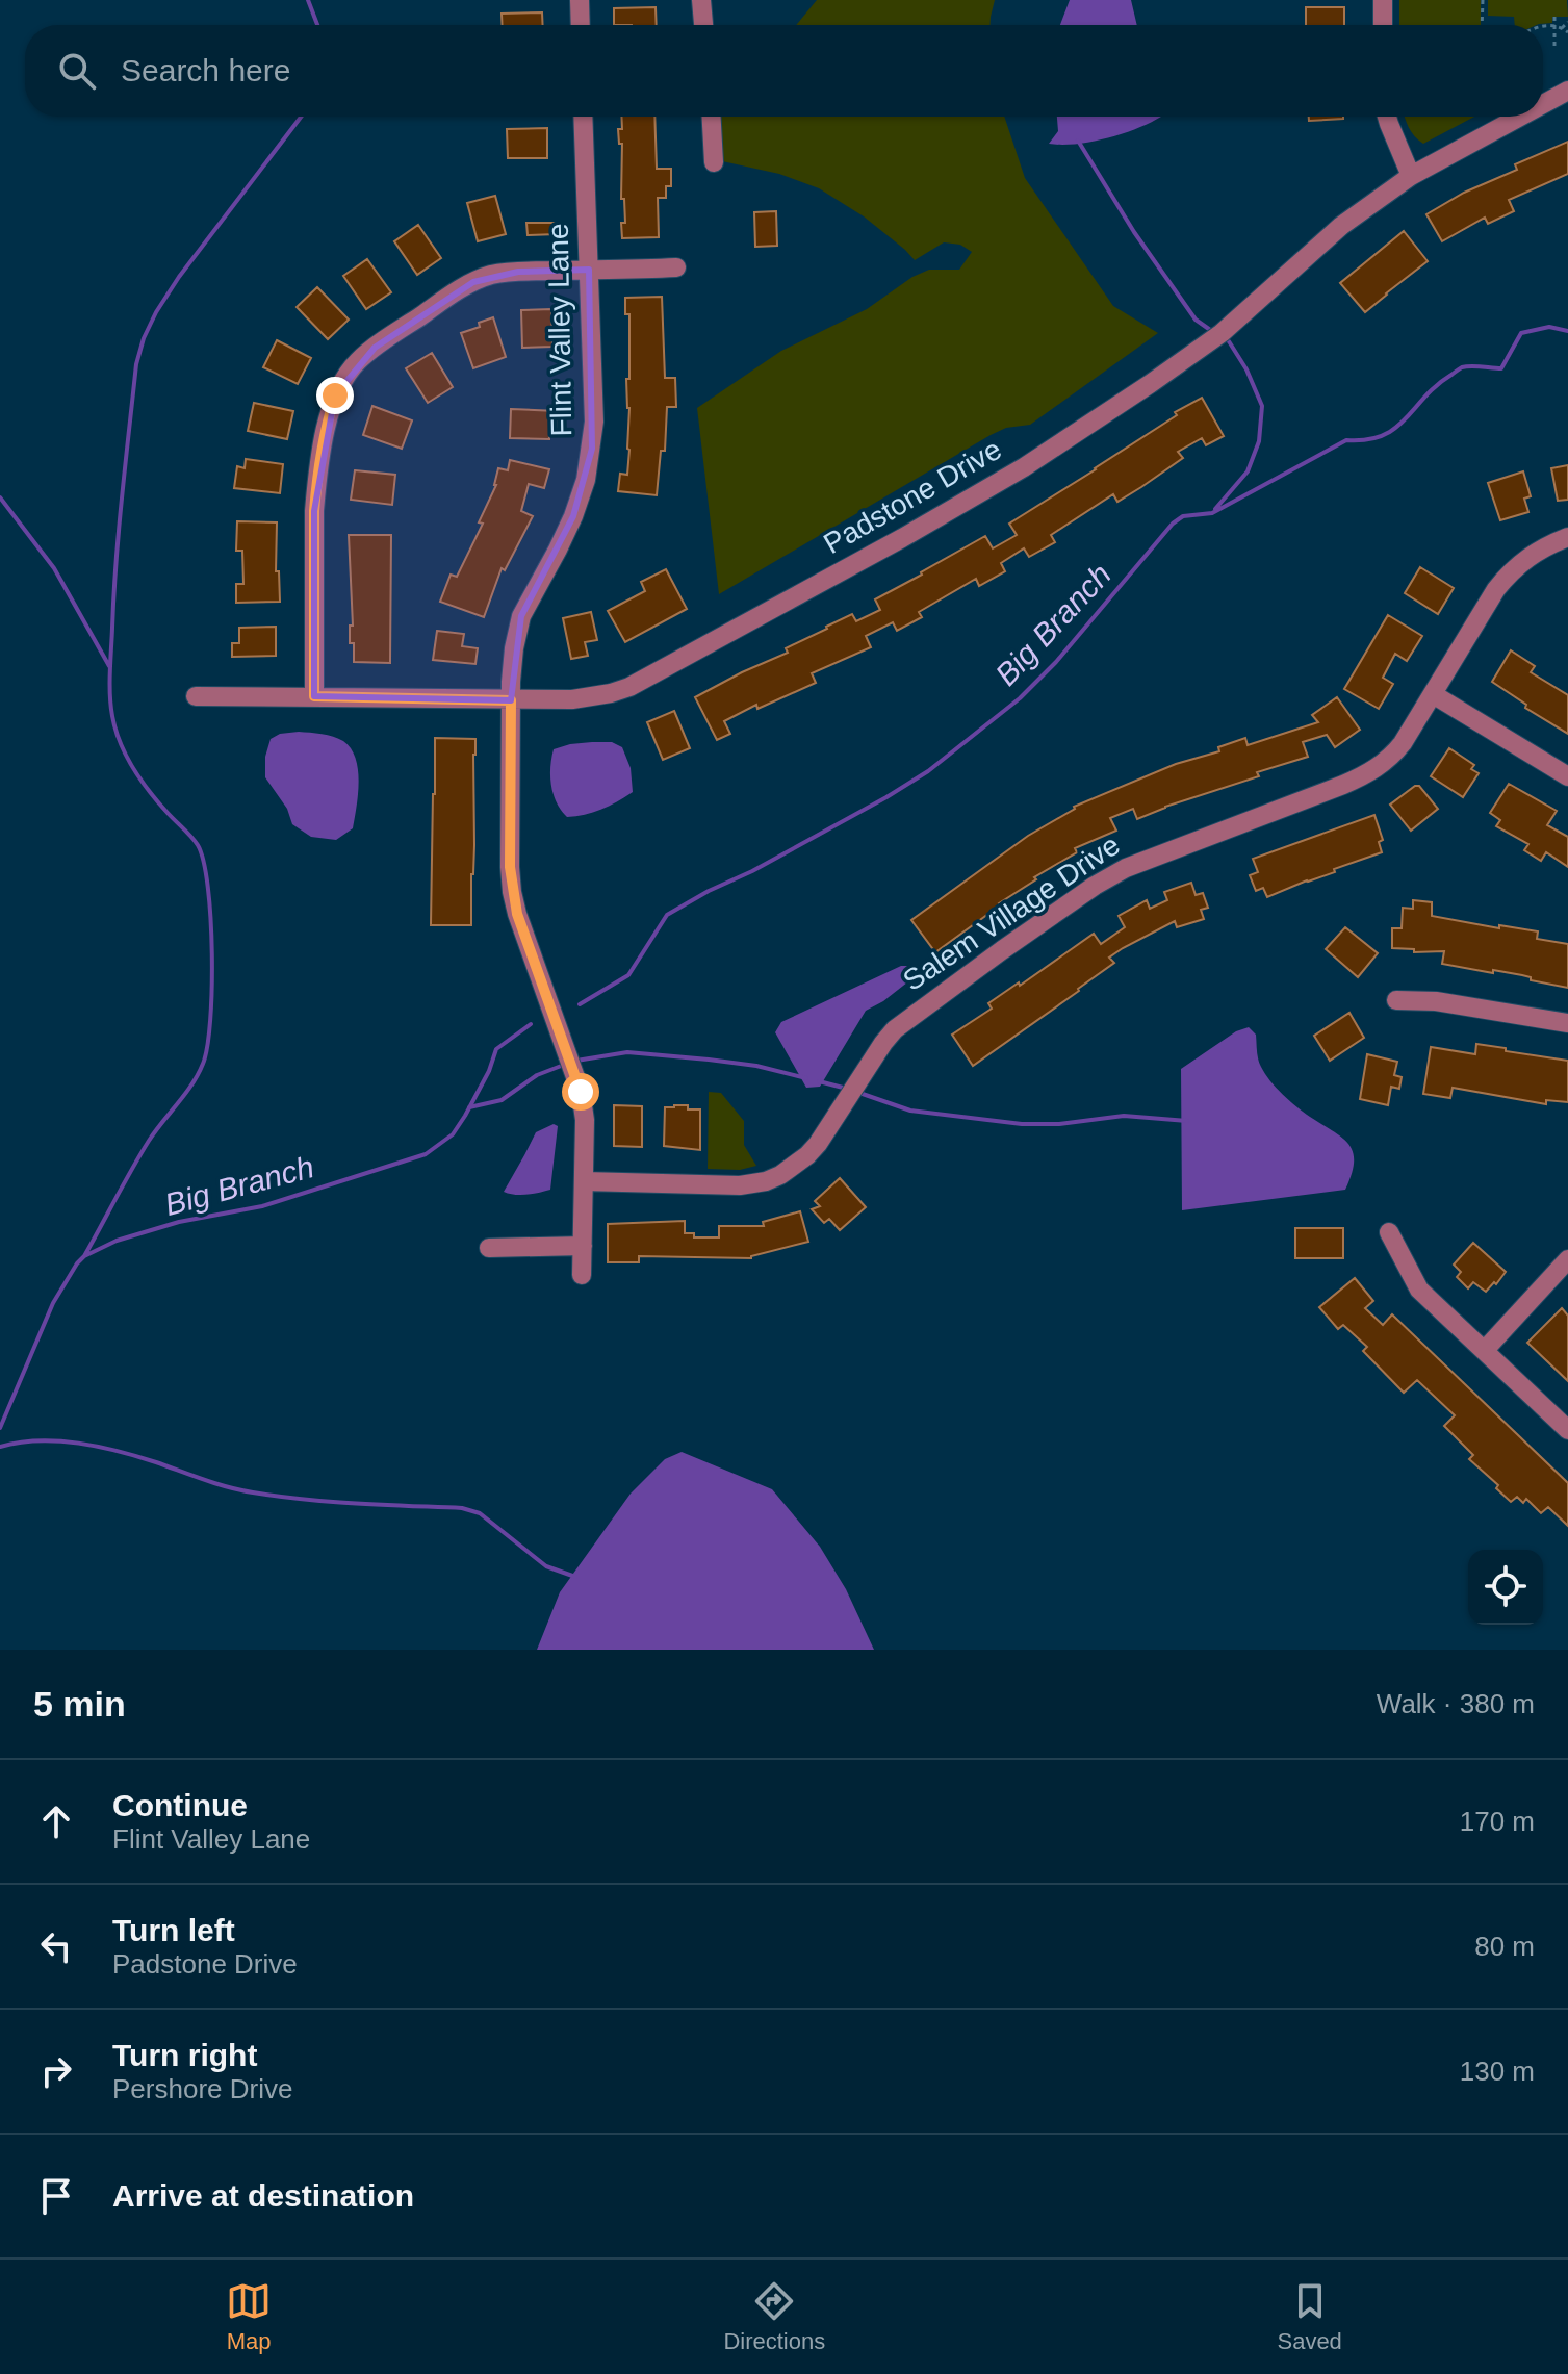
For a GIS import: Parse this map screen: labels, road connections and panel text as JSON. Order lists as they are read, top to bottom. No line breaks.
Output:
{"streets":{"street":["Flint Valley Lane","Padstone Drive","Salem Village Drive"]},"crossings":[["Flint Valley Lane","Padstone Drive"],["Flint Valley Lane","Salem Village Drive"]],"water":["Big Branch"],"page":{"search":"Search here","heading":["5 min","Walk · 380 m"],"list":[["Continue","Flint Valley Lane","170 m"],["Turn left","Padstone Drive","80 m"],["Turn right","Pershore Drive","130 m"],"Arrive at destination"],"nav":["Map","Directions","Saved"]}}
